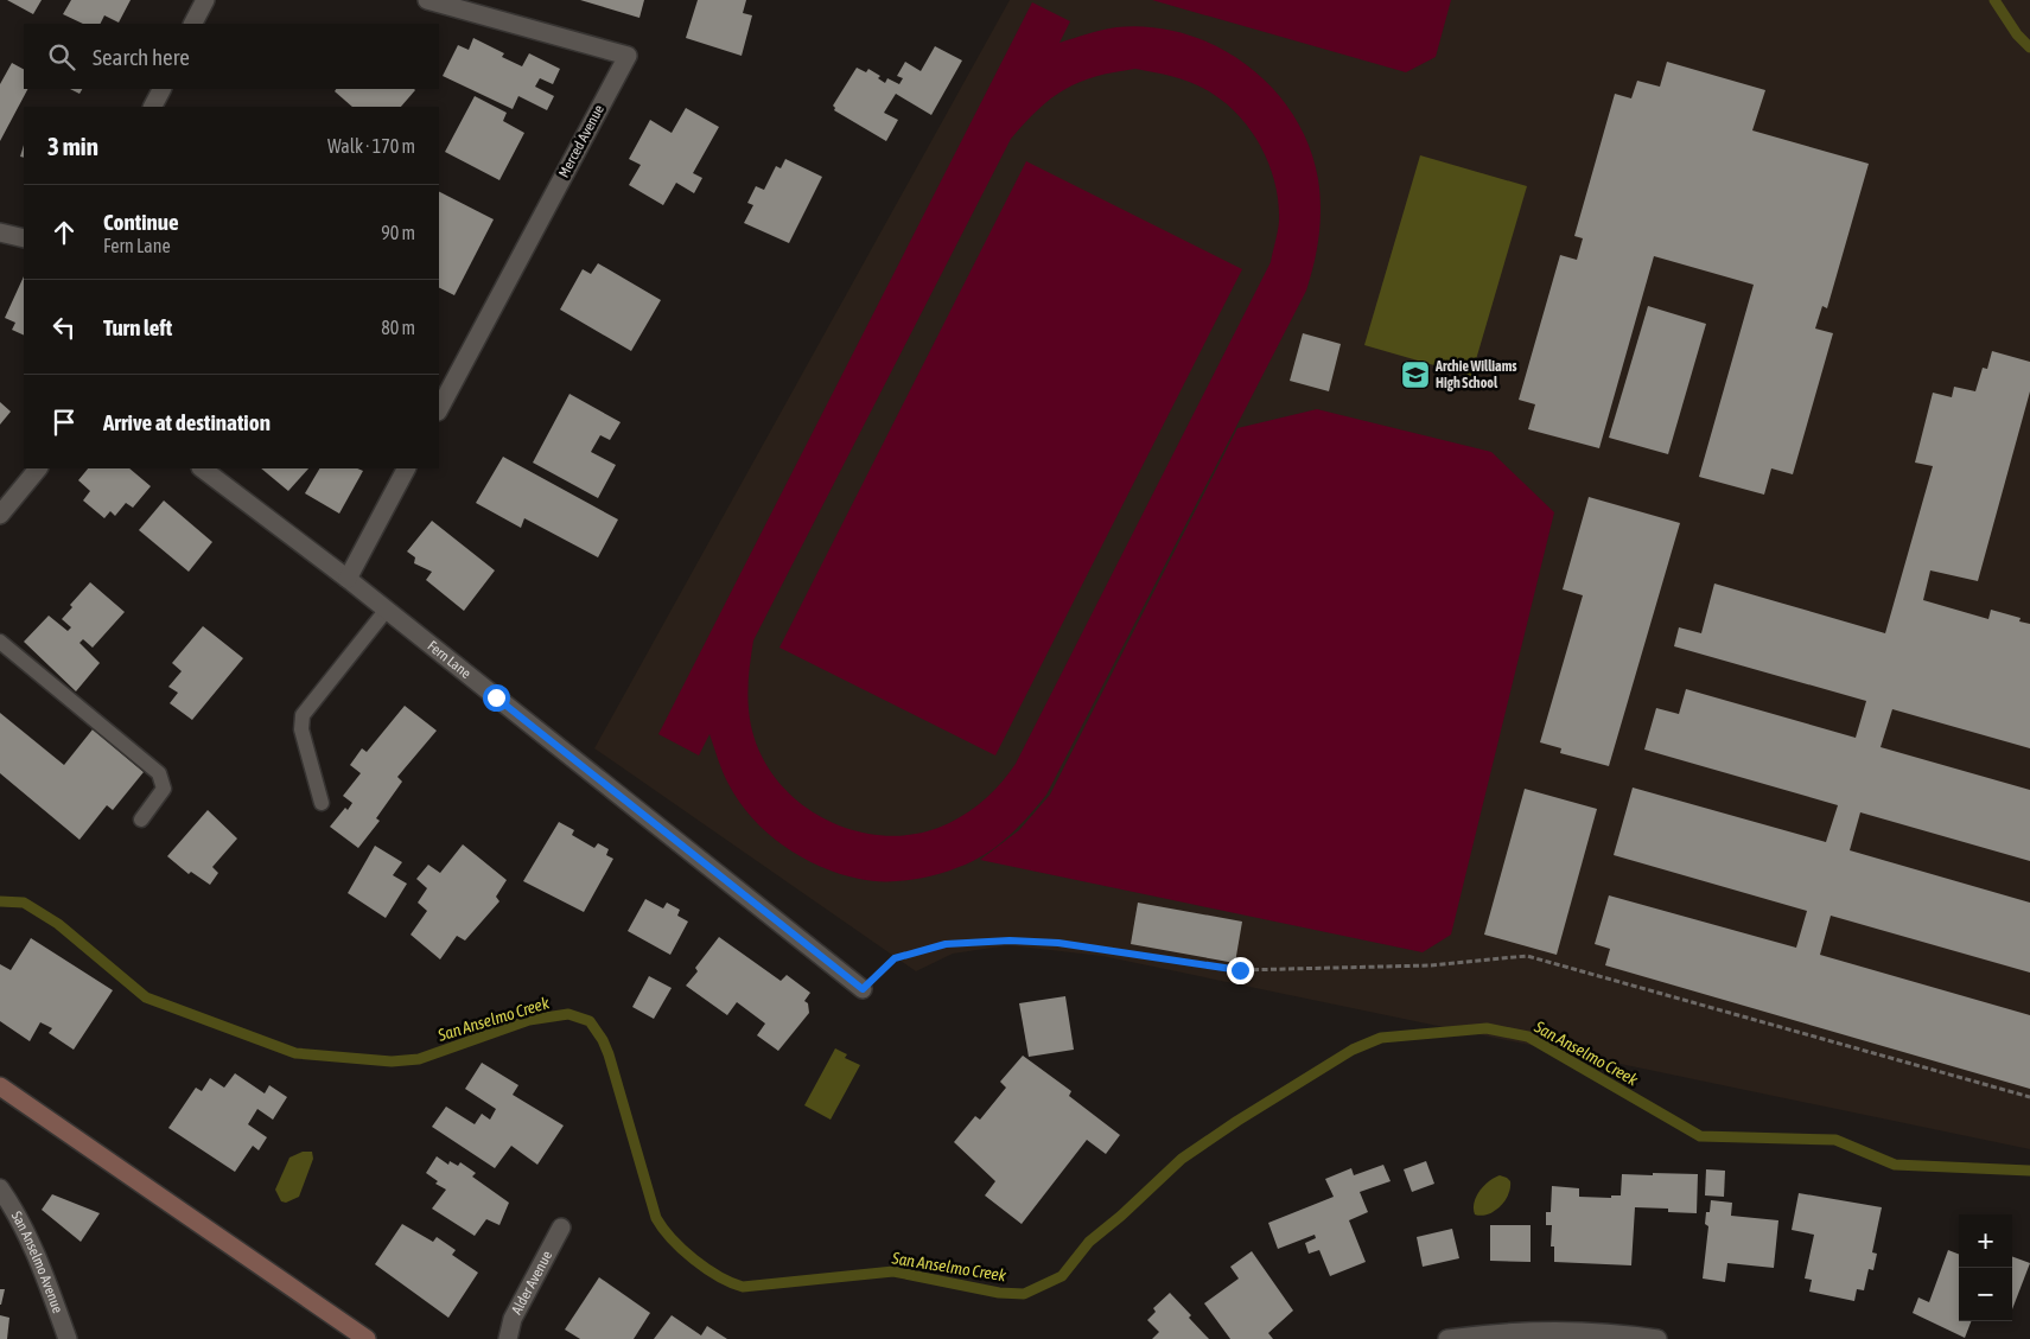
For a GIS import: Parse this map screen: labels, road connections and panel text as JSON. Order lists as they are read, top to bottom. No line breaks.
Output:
{"streets":{"street":["Merced Avenue","Fern Lane","San Anselmo Avenue","Alder Avenue"]},"water":["San Anselmo Creek"],"places":{"school or university":["Archie Williams High School"]},"page":{"search":"Search here","heading":["3 min","Walk · 170 m"],"list":[["Continue","Fern Lane","90 m"],["Turn left","80 m"],"Arrive at destination"],"map_buttons":["+","−"]}}
